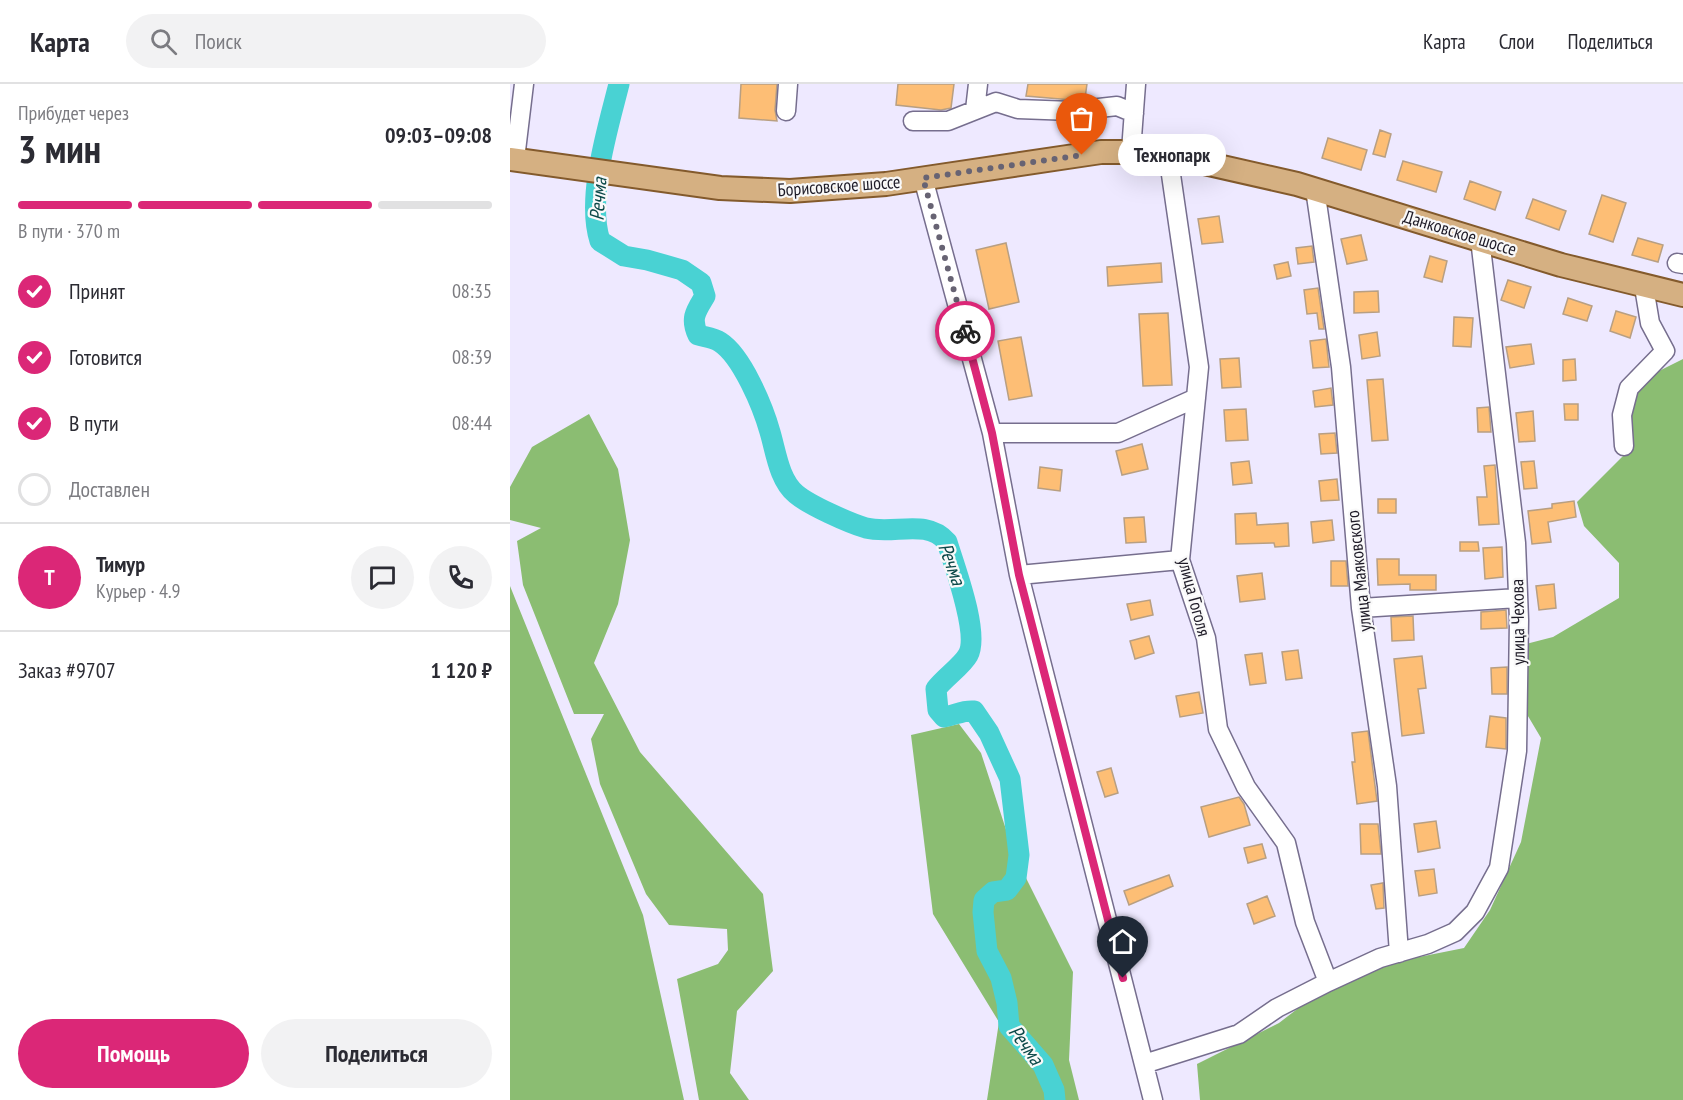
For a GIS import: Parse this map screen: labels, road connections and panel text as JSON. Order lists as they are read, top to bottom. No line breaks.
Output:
{"streets":{"main road":["Борисовское шоссе","Данковское шоссе"],"street":["улица Маяковского","улица Гоголя","улица Чехова"]},"crossings":[["Борисовское шоссе","Данковское шоссе"],["Борисовское шоссе","улица Гоголя"],["Данковское шоссе","улица Маяковского"],["Данковское шоссе","улица Чехова"],["улица Маяковского","улица Чехова"],["улица Гоголя","улица Чехова"]],"water":["Речма"],"places":["Технопарк"],"page":{"header":"Карта","search":"Поиск","nav":["Карта","Слои","Поделиться"],"heading":["3 мин","Прибудет через","09:03–09:08"],"panel":["Тимур","Курьер · 4.9","Заказ #9707","1 120 ₽"],"bubble":"Технопарк","bar":"В пути · 370 m","list":[["Принят","08:35"],["Готовится","08:39"],["В пути","08:44"],"Доставлен"],"round":"Т","buttons":["Помощь","Поделиться"]}}
